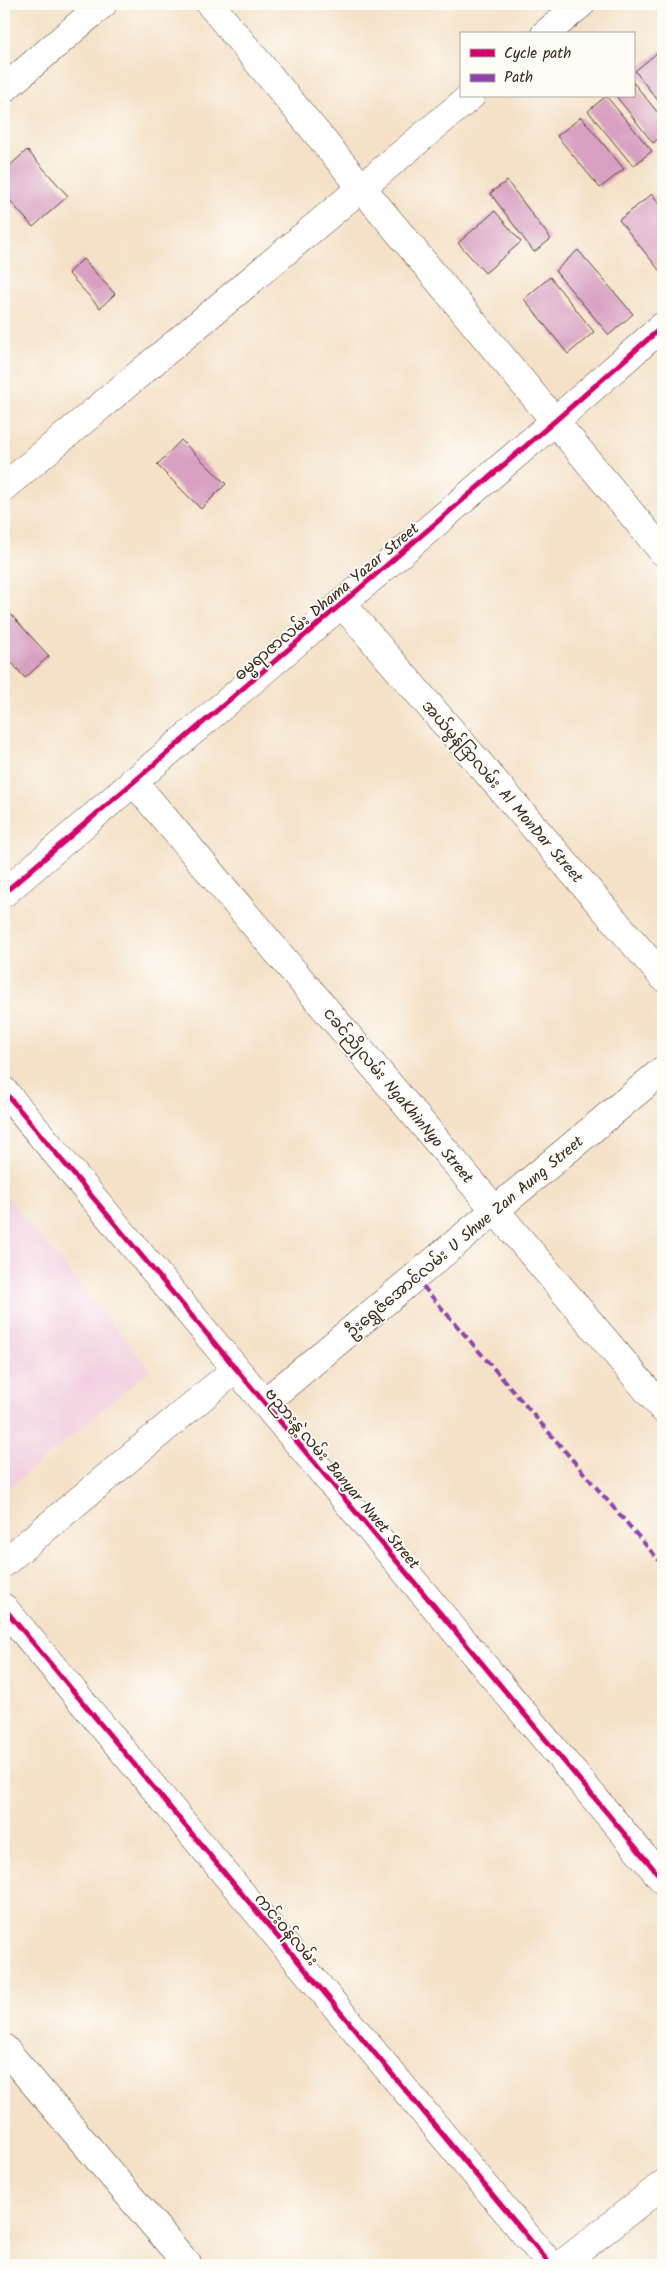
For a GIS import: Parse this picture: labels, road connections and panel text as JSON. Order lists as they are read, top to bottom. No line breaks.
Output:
{"streets":{"street":["ဓမ္မရာဇာလမ်း Dhama Yazar Street","အယ်မွန်ဒြာလမ်း Al MonDar Street","ငခင်ညိုလမ်း NgaKhinNyo Street","ဦးရွှေဇံအောင်လမ်း U Shwe Zan Aung Street","ဗညားနွဲ့လမ်း Banyar Nwet Street","ကင်းဝန်လမ်း"]},"crossings":[["ဓမ္မရာဇာလမ်း Dhama Yazar Street","အယ်မွန်ဒြာလမ်း Al MonDar Street"],["ဓမ္မရာဇာလမ်း Dhama Yazar Street","ငခင်ညိုလမ်း NgaKhinNyo Street"],["ငခင်ညိုလမ်း NgaKhinNyo Street","ဦးရွှေဇံအောင်လမ်း U Shwe Zan Aung Street"],["ဦးရွှေဇံအောင်လမ်း U Shwe Zan Aung Street","ဗညားနွဲ့လမ်း Banyar Nwet Street"]],"legend":["Cycle path","Path"]}
